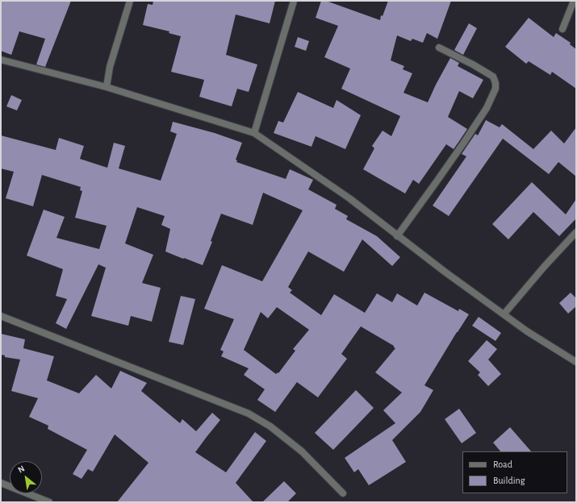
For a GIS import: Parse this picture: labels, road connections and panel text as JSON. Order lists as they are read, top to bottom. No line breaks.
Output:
{"legend":["Road","Building"],"north":"top left"}
